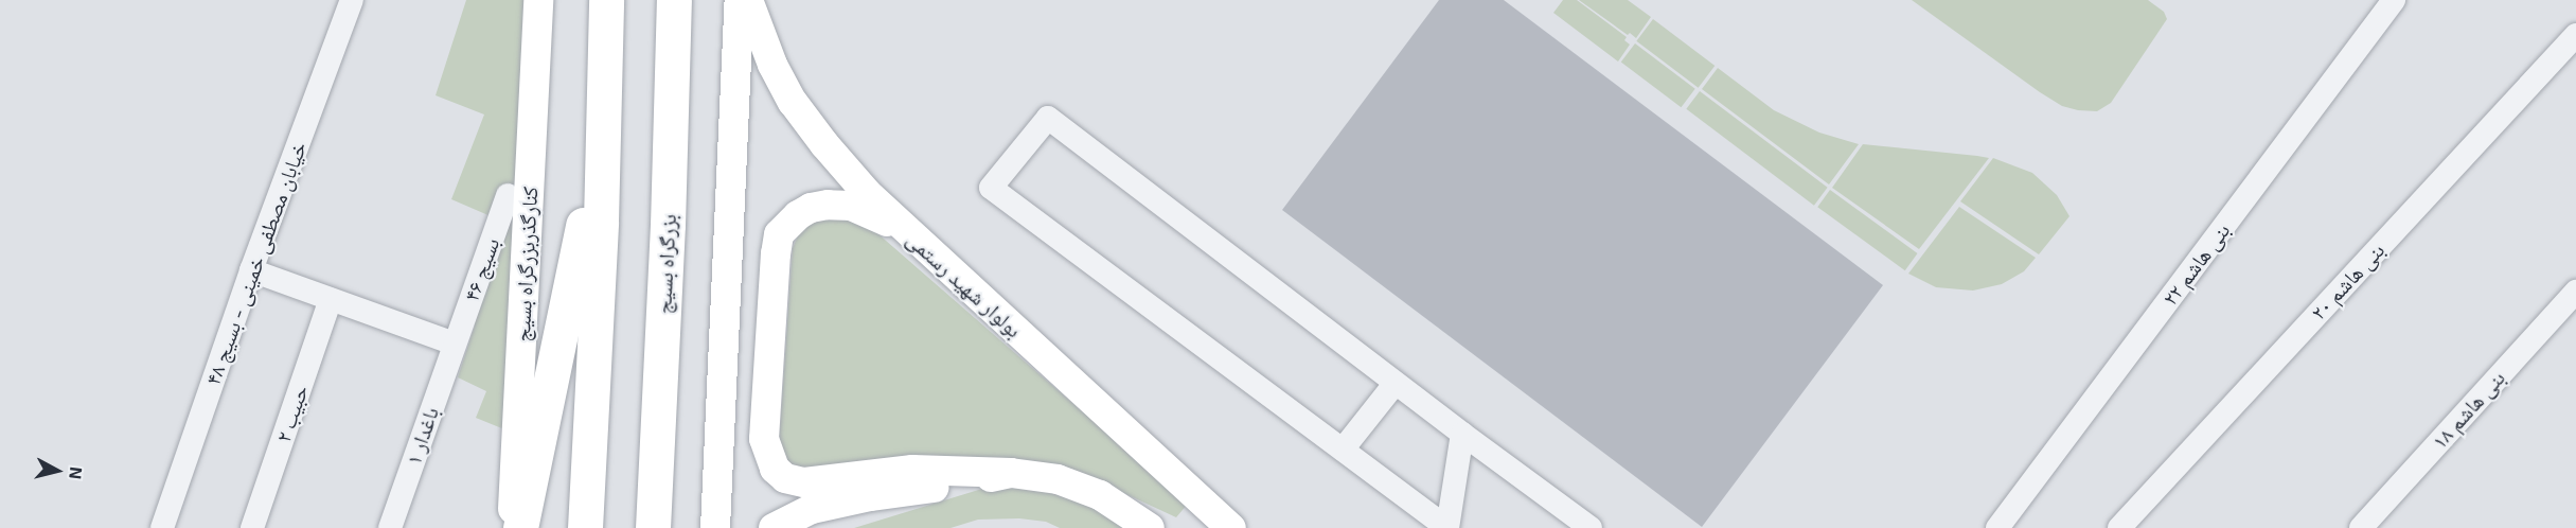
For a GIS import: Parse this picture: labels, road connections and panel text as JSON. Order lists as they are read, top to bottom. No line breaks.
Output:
{"streets":{"highway":["بزرگراه بسیج"],"main road":["کنارگذربزرگراه بسیج","بولوار شهید رستمی"],"street":["خیابان مصطفی خمینی - بسیج ۴۸","بنی هاشم ۲۲","بسیج ۴۶","بنی هاشم ۲۰","بنی هاشم ۱۸","حبیب ۲","باغدار ۱"]},"crossings":[["بسیج ۴۶","باغدار ۱"]],"north":"right"}
